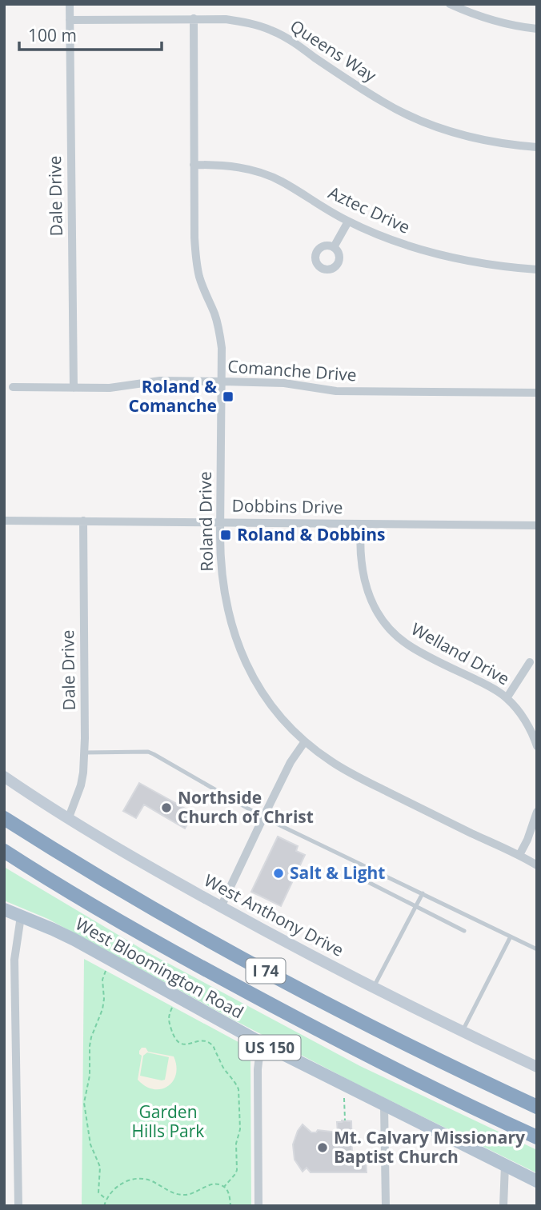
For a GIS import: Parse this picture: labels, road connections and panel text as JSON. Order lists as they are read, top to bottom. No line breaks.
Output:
{"streets":{"highway":["I 74"],"main road":["West Bloomington Road","US 150"],"street":["Queens Way","Dale Drive","Aztec Drive","Comanche Drive","Dobbins Drive","Roland Drive","Welland Drive","West Anthony Drive"]},"crossings":[["Queens Way","Dale Drive"],["Queens Way","Roland Drive"],["Dale Drive","Comanche Drive"],["Dale Drive","Dobbins Drive"],["Dale Drive","West Anthony Drive"],["Aztec Drive","Roland Drive"],["Comanche Drive","Roland Drive"],["Dobbins Drive","Roland Drive"],["Dobbins Drive","Welland Drive"]],"parks":["Garden Hills Park"],"places":{"transit":["Roland & Comanche","Roland & Dobbins"],"other":["Northside Church of Christ","Salt & Light","Mt. Calvary Missionary Baptist Church"]},"scale_bar":"100 m"}
